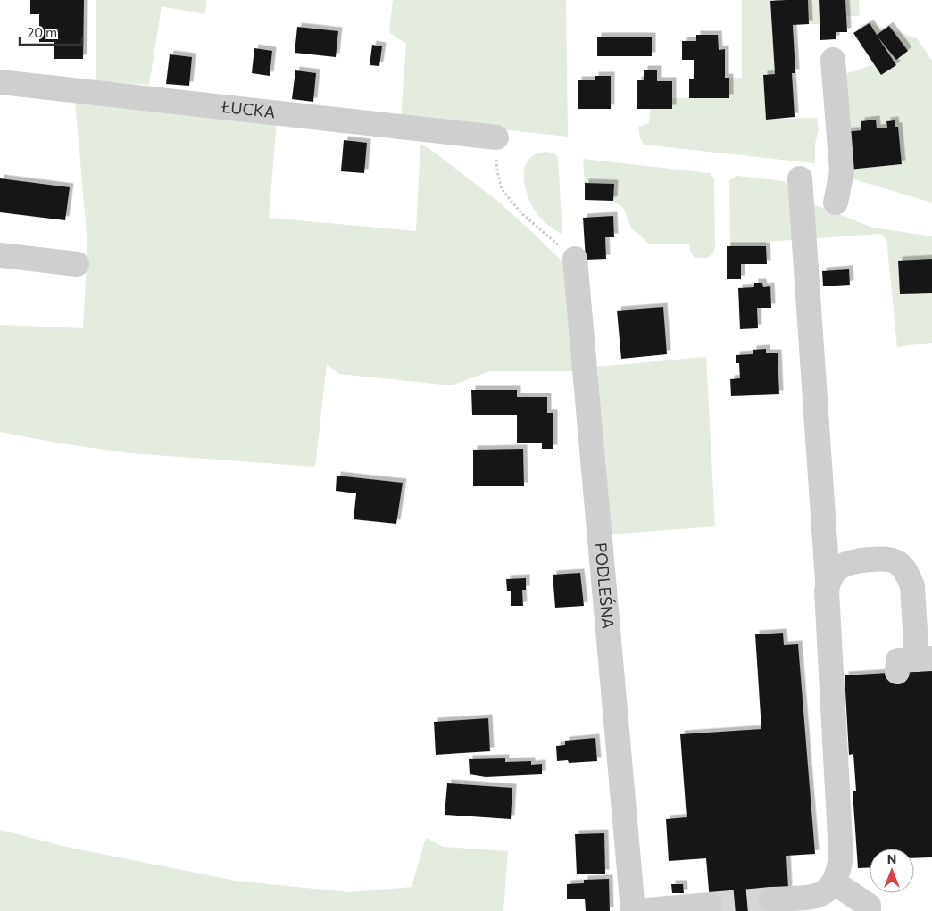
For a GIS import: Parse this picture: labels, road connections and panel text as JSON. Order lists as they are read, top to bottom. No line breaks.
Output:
{"streets":{"street":["ŁUCKA","PODLEŚNA"]},"scale_bar":"20 m","north":"top"}
